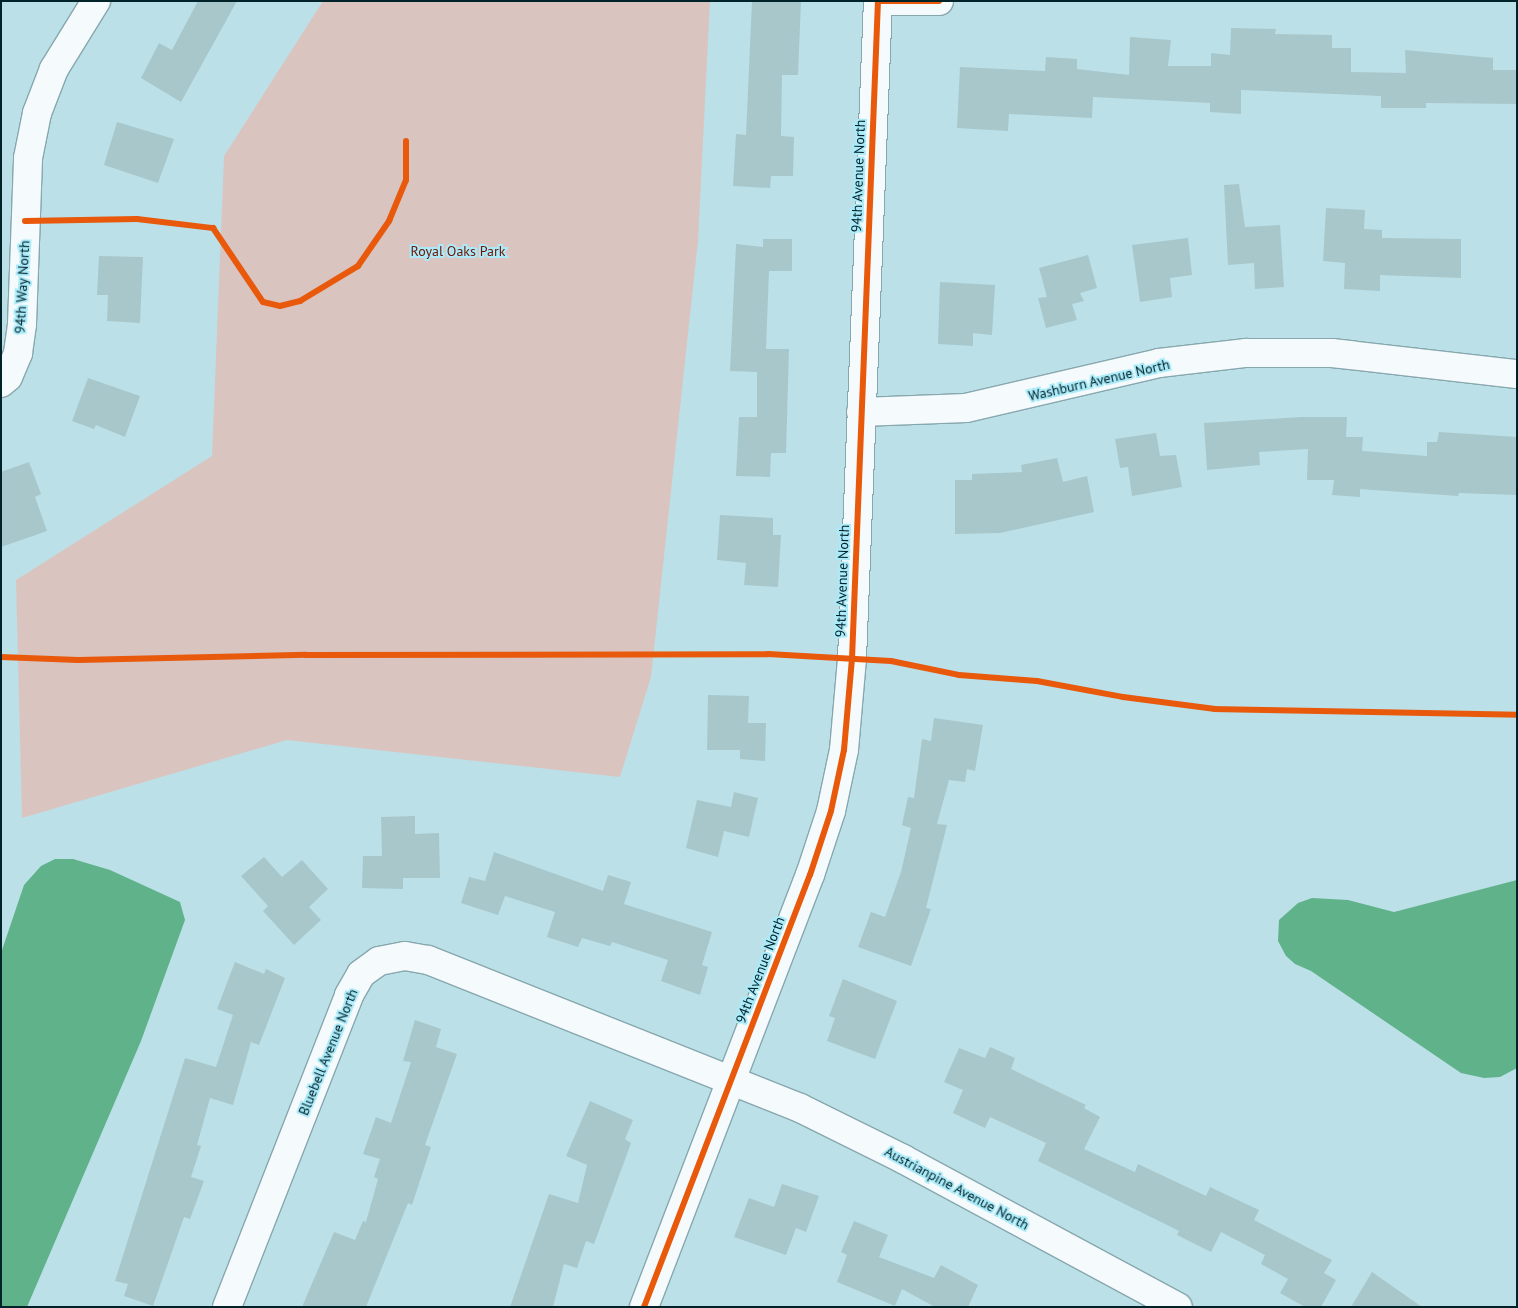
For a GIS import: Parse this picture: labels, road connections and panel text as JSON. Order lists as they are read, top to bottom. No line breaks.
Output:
{"streets":{"street":["94th Avenue North","94th Way North","Washburn Avenue North","Bluebell Avenue North","Austrianpine Avenue North"]},"crossings":[["94th Avenue North","Washburn Avenue North"],["94th Avenue North","Bluebell Avenue North"],["94th Avenue North","Austrianpine Avenue North"],["Bluebell Avenue North","Austrianpine Avenue North"]],"parks":["Royal Oaks Park"]}
